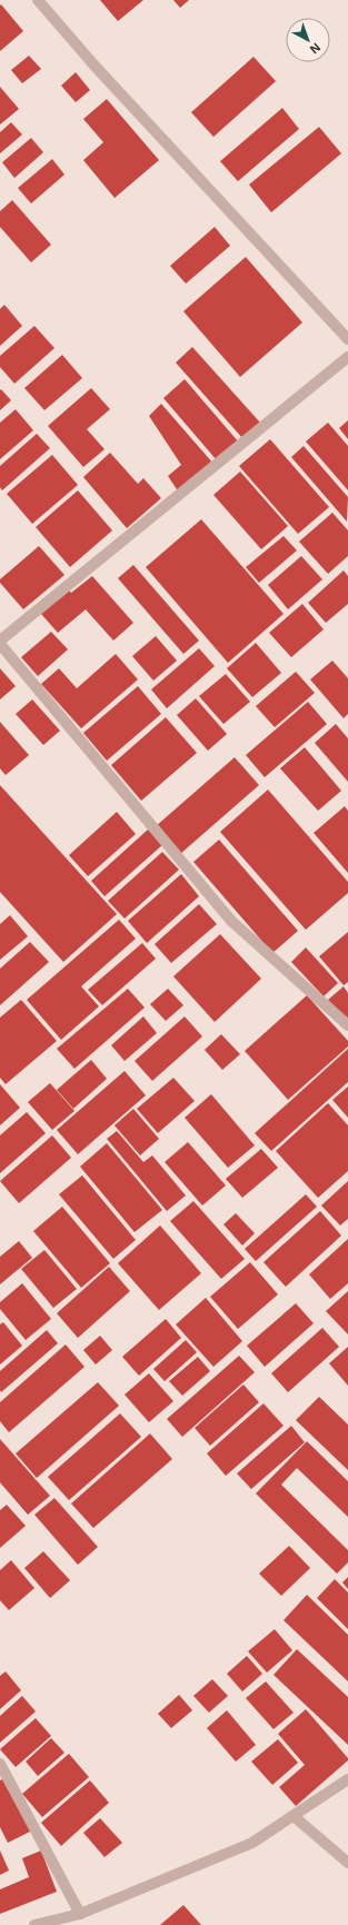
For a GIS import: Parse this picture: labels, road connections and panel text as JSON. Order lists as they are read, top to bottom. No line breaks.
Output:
{"north":"bottom right"}
